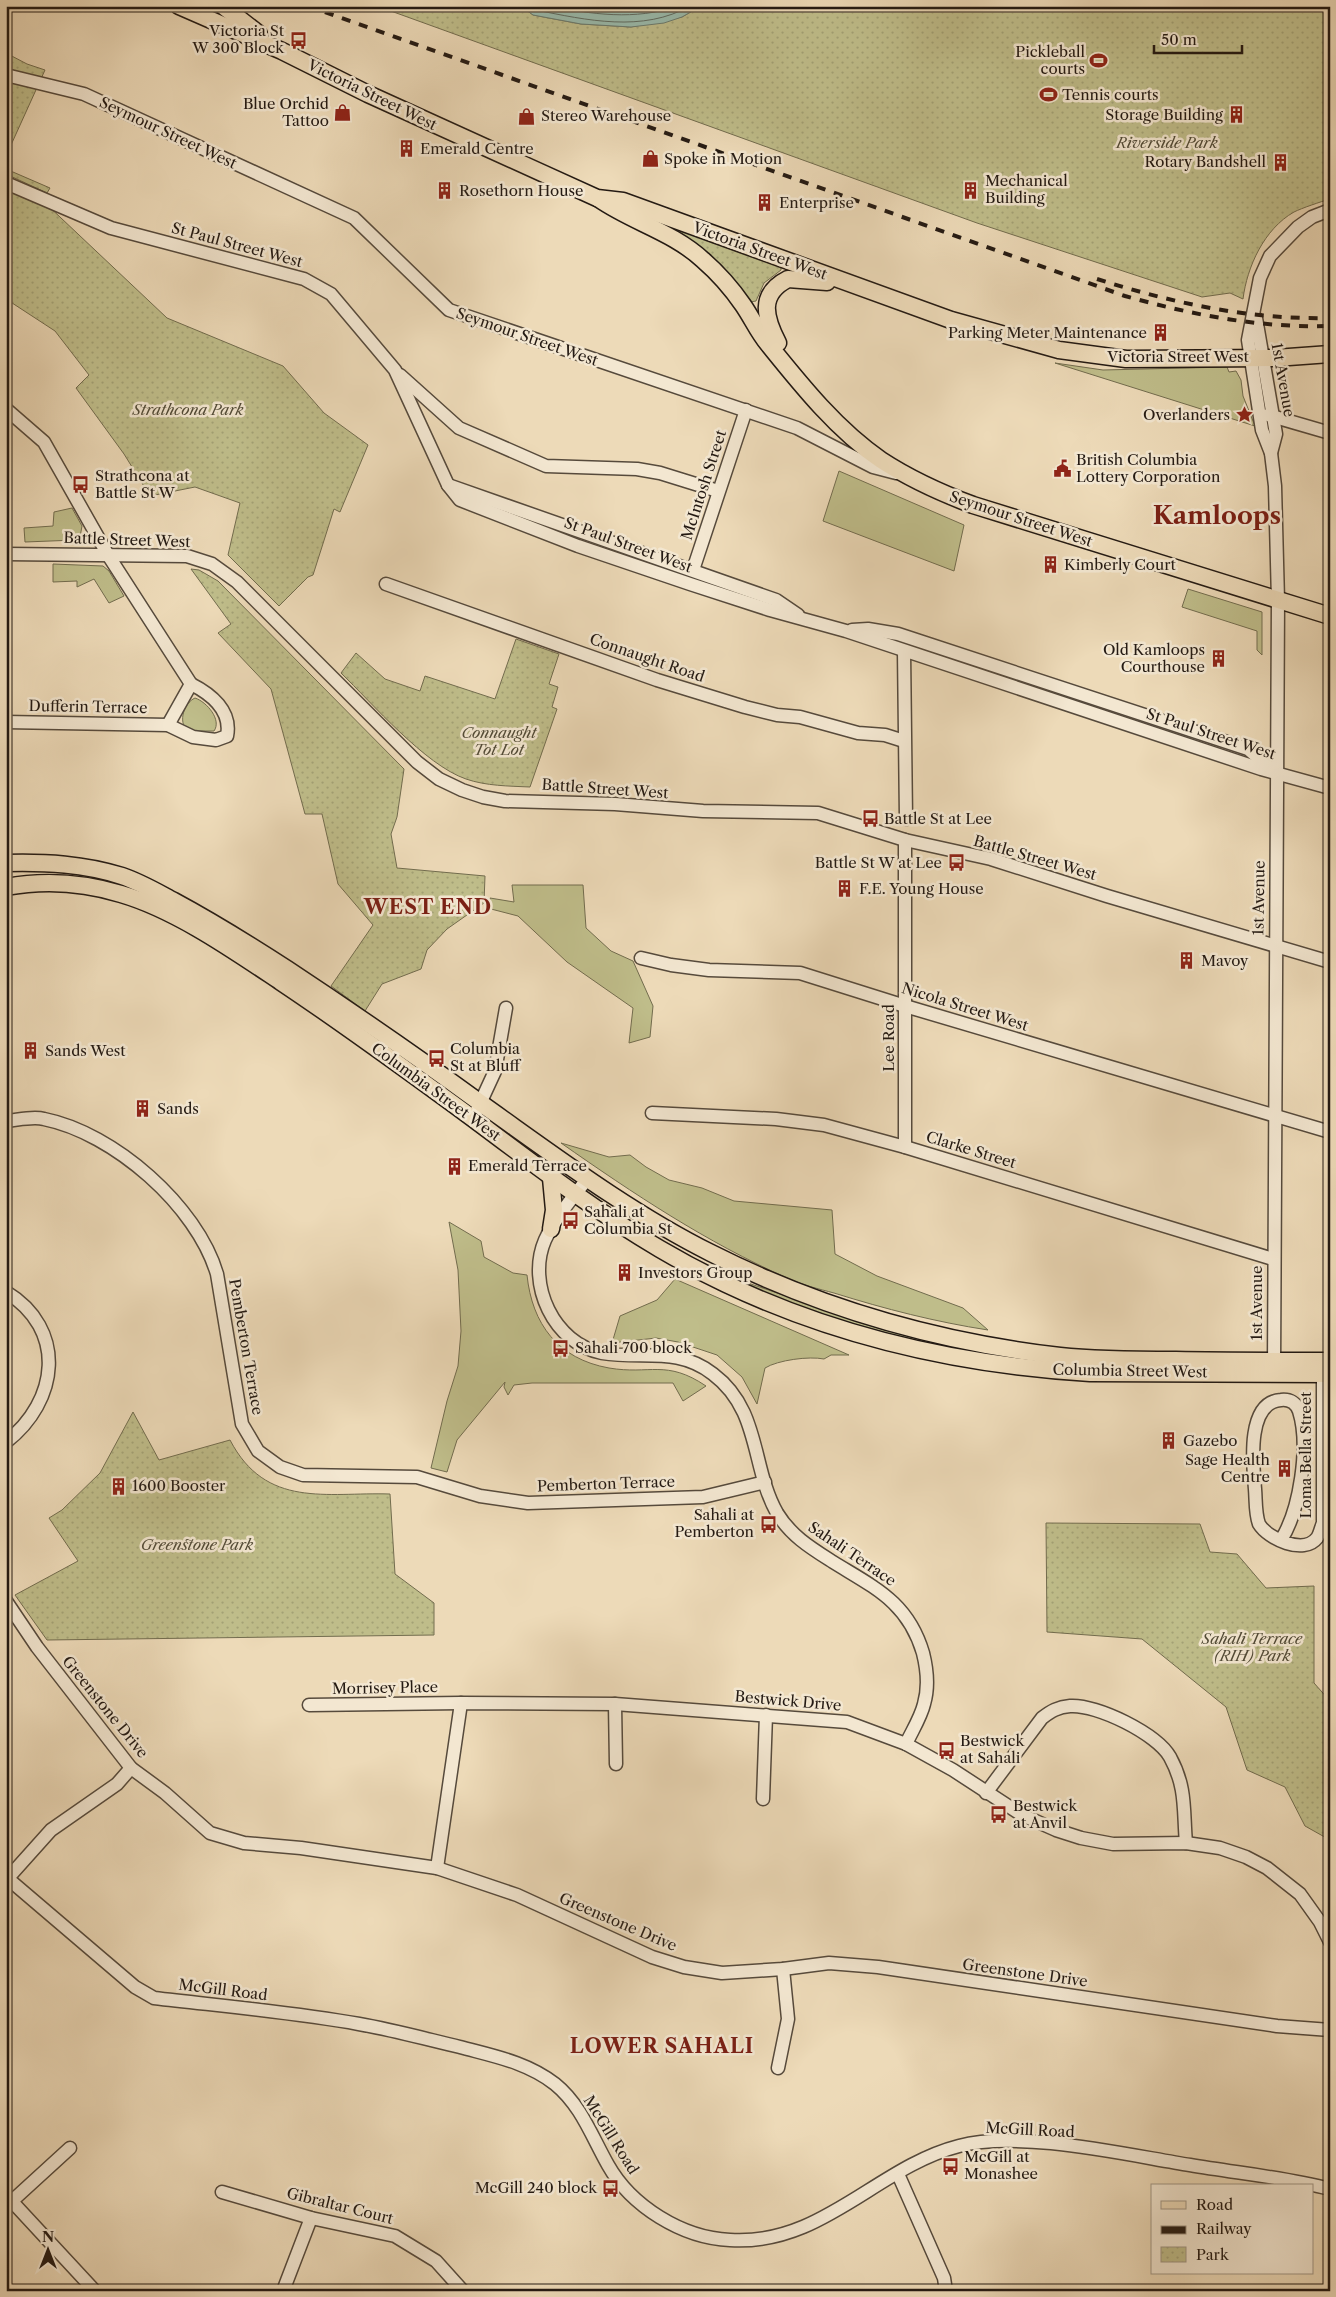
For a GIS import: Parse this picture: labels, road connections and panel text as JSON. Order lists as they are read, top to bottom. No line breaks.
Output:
{"streets":{"main road":["Victoria Street West","Seymour Street West","Columbia Street West"],"street":["St Paul Street West","1st Avenue","McIntosh Street","Battle Street West","Connaught Road","Dufferin Terrace","Nicola Street West","Lee Road","Clarke Street","Pemberton Terrace","Loma Bella Street","Sahali Terrace","Morrisey Place","Bestwick Drive","Greenstone Drive","McGill Road","Gibraltar Court"]},"crossings":[["Victoria Street West","Seymour Street West"],["Victoria Street West","1st Avenue"],["Seymour Street West","1st Avenue"],["Seymour Street West","McIntosh Street"],["St Paul Street West","1st Avenue"],["St Paul Street West","McIntosh Street"],["1st Avenue","Battle Street West"],["1st Avenue","Nicola Street West"],["1st Avenue","Columbia Street West"],["1st Avenue","Clarke Street"],["Battle Street West","Lee Road"],["Nicola Street West","Lee Road"],["Lee Road","Clarke Street"],["Columbia Street West","Sahali Terrace"],["Pemberton Terrace","Sahali Terrace"],["Sahali Terrace","Bestwick Drive"],["Morrisey Place","Bestwick Drive"]],"districts":["Kamloops","WEST END","LOWER SAHALI"],"parks":["Riverside Park","Strathcona Park","Connaught Tot Lot","Greenstone Park","Sahali Terrace (RIH) Park"],"places":{"bus stop":["Victoria St W 300 Block","Strathcona at Battle St W","Battle St at Lee","Battle St W at Lee","Columbia St at Bluff","Sahali at Columbia St","Sahali 700 block","Sahali at Pemberton","Bestwick at Sahali","Bestwick at Anvil","McGill at Monashee","McGill 240 block"],"sports":["Pickleball courts","Tennis courts"],"shop":["Blue Orchid Tattoo","Stereo Warehouse","Spoke in Motion"],"building":["Storage Building","Emerald Centre","Rotary Bandshell","Mechanical Building","Rosethorn House","Enterprise","Parking Meter Maintenance","Kimberly Court","Old Kamloops Courthouse","F.E. Young House","Mavoy","Sands West","Sands","Emerald Terrace","Investors Group","Gazebo","Sage Health Centre","1600 Booster"],"place":["Overlanders"],"public building":["British Columbia Lottery Corporation"]},"legend":["Road","Railway","Park"],"scale_bar":"50 m","north":"top"}
